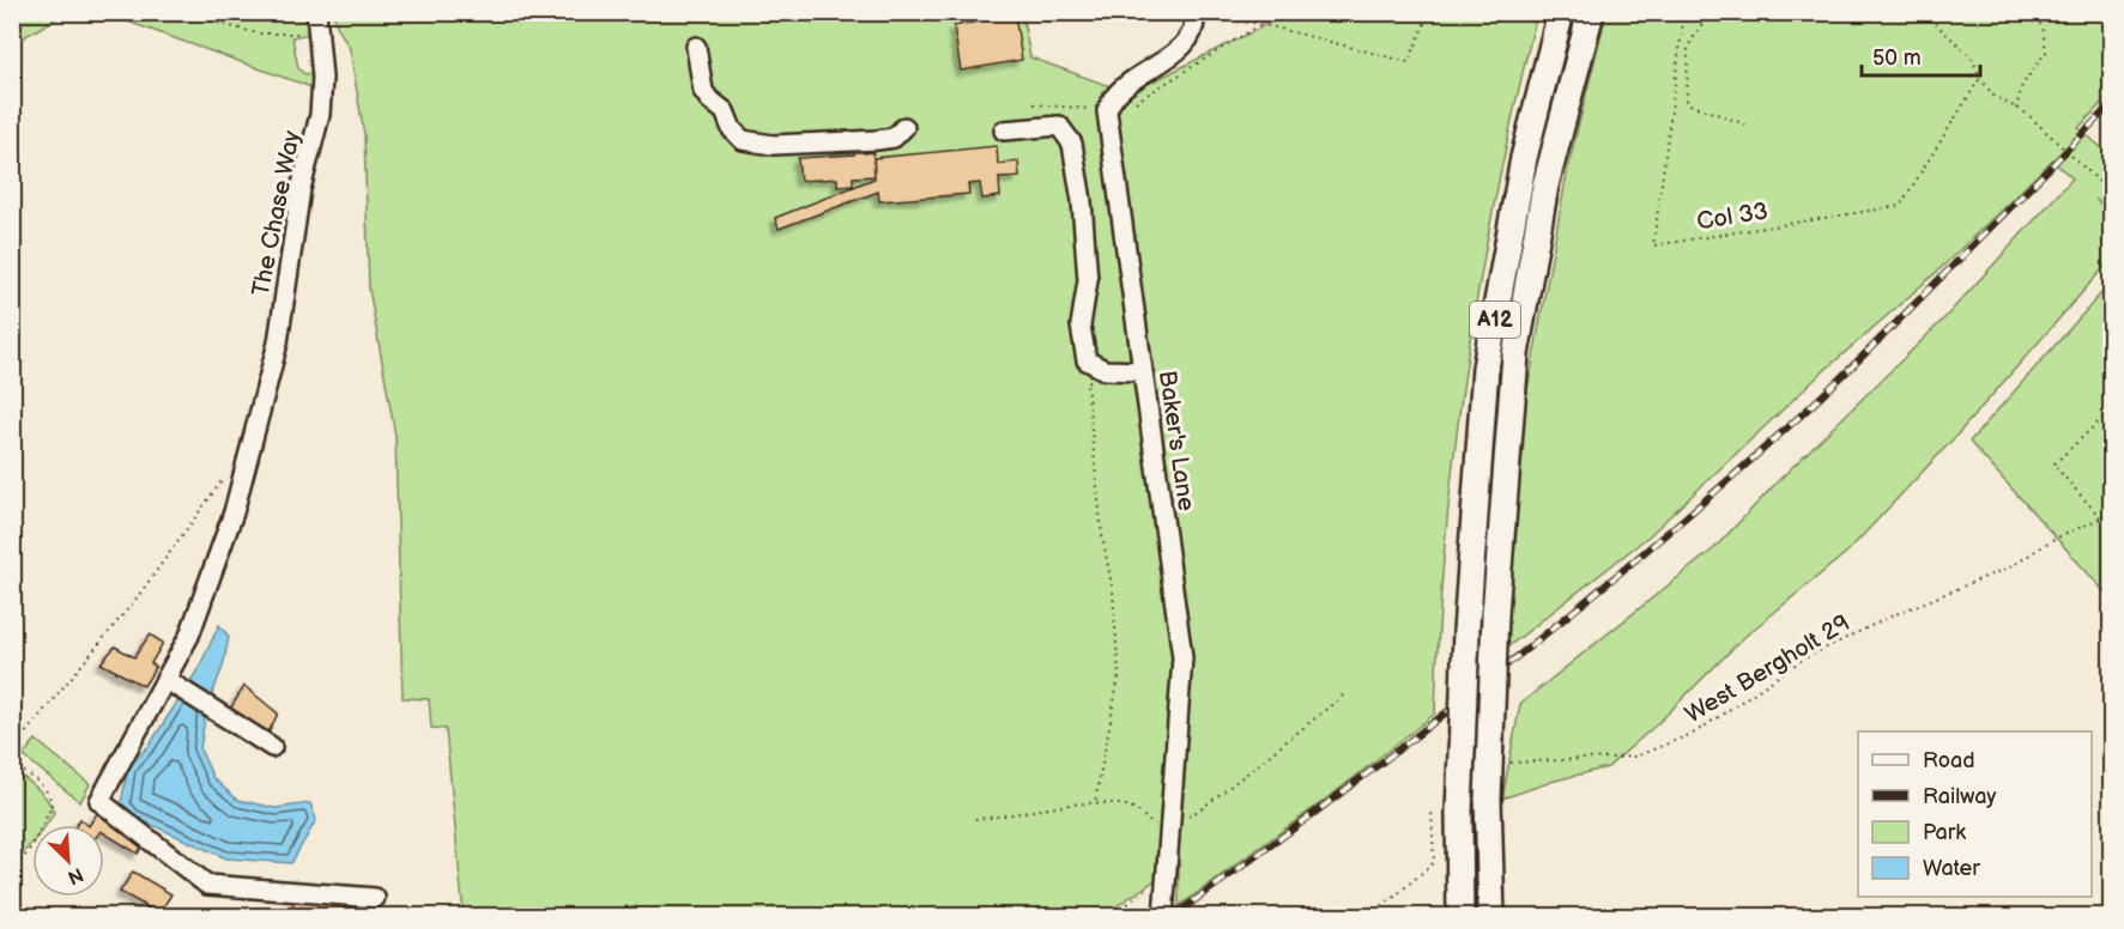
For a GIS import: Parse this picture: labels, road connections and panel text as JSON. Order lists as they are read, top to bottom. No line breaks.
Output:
{"streets":{"highway":["A12"],"street":["The Chase Way","Baker's Lane"],"path":["Col 33","West Bergholt 29"]},"legend":["Road","Railway","Park","Water"],"scale_bar":"50 m","north":"bottom right"}
